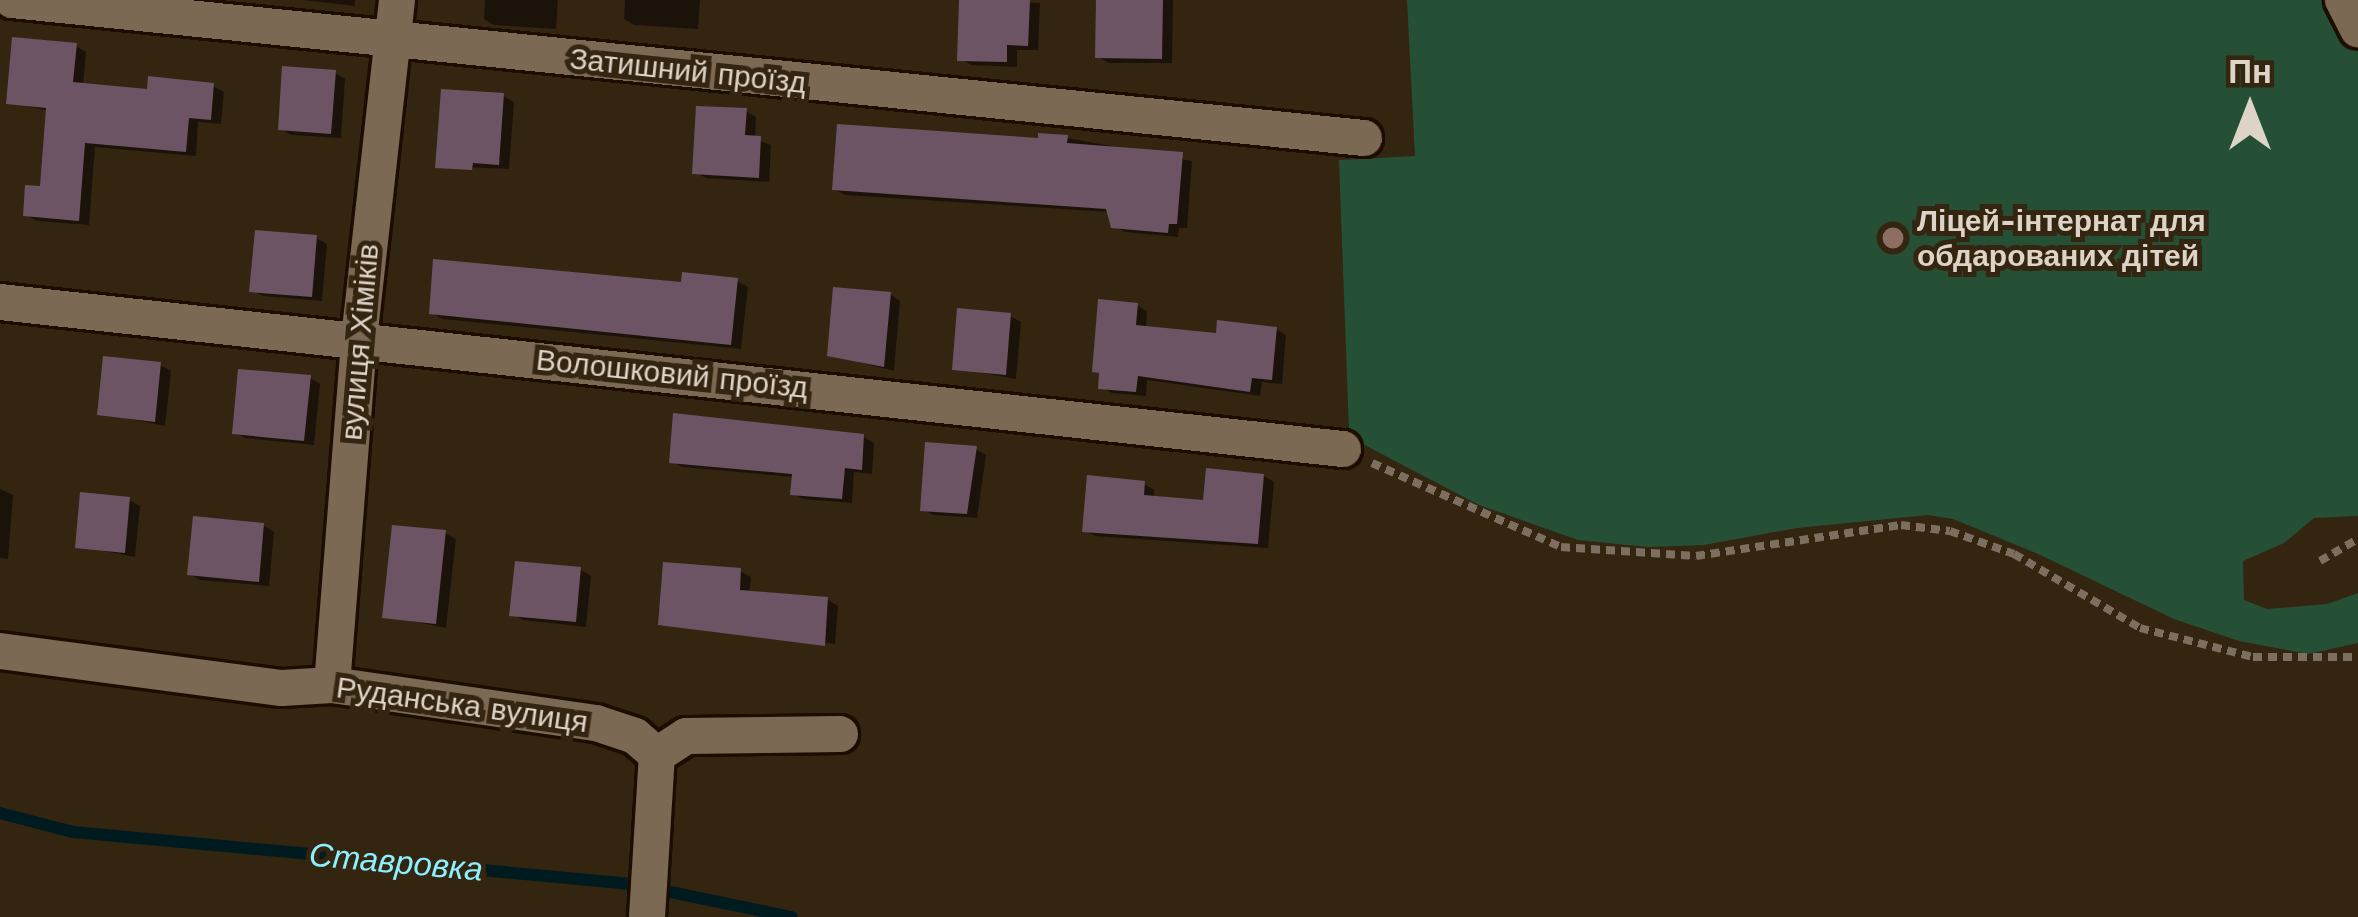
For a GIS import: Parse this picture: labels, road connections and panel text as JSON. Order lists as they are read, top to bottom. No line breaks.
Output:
{"streets":{"street":["Затишний проїзд","вулиця Хіміків","Волошковий проїзд","Руданська вулиця"]},"crossings":[["Затишний проїзд","вулиця Хіміків"],["вулиця Хіміків","Волошковий проїзд"],["вулиця Хіміків","Руданська вулиця"]],"water":["Ставровка"],"places":["Ліцей-інтернат для обдарованих дітей"],"north":"top"}
